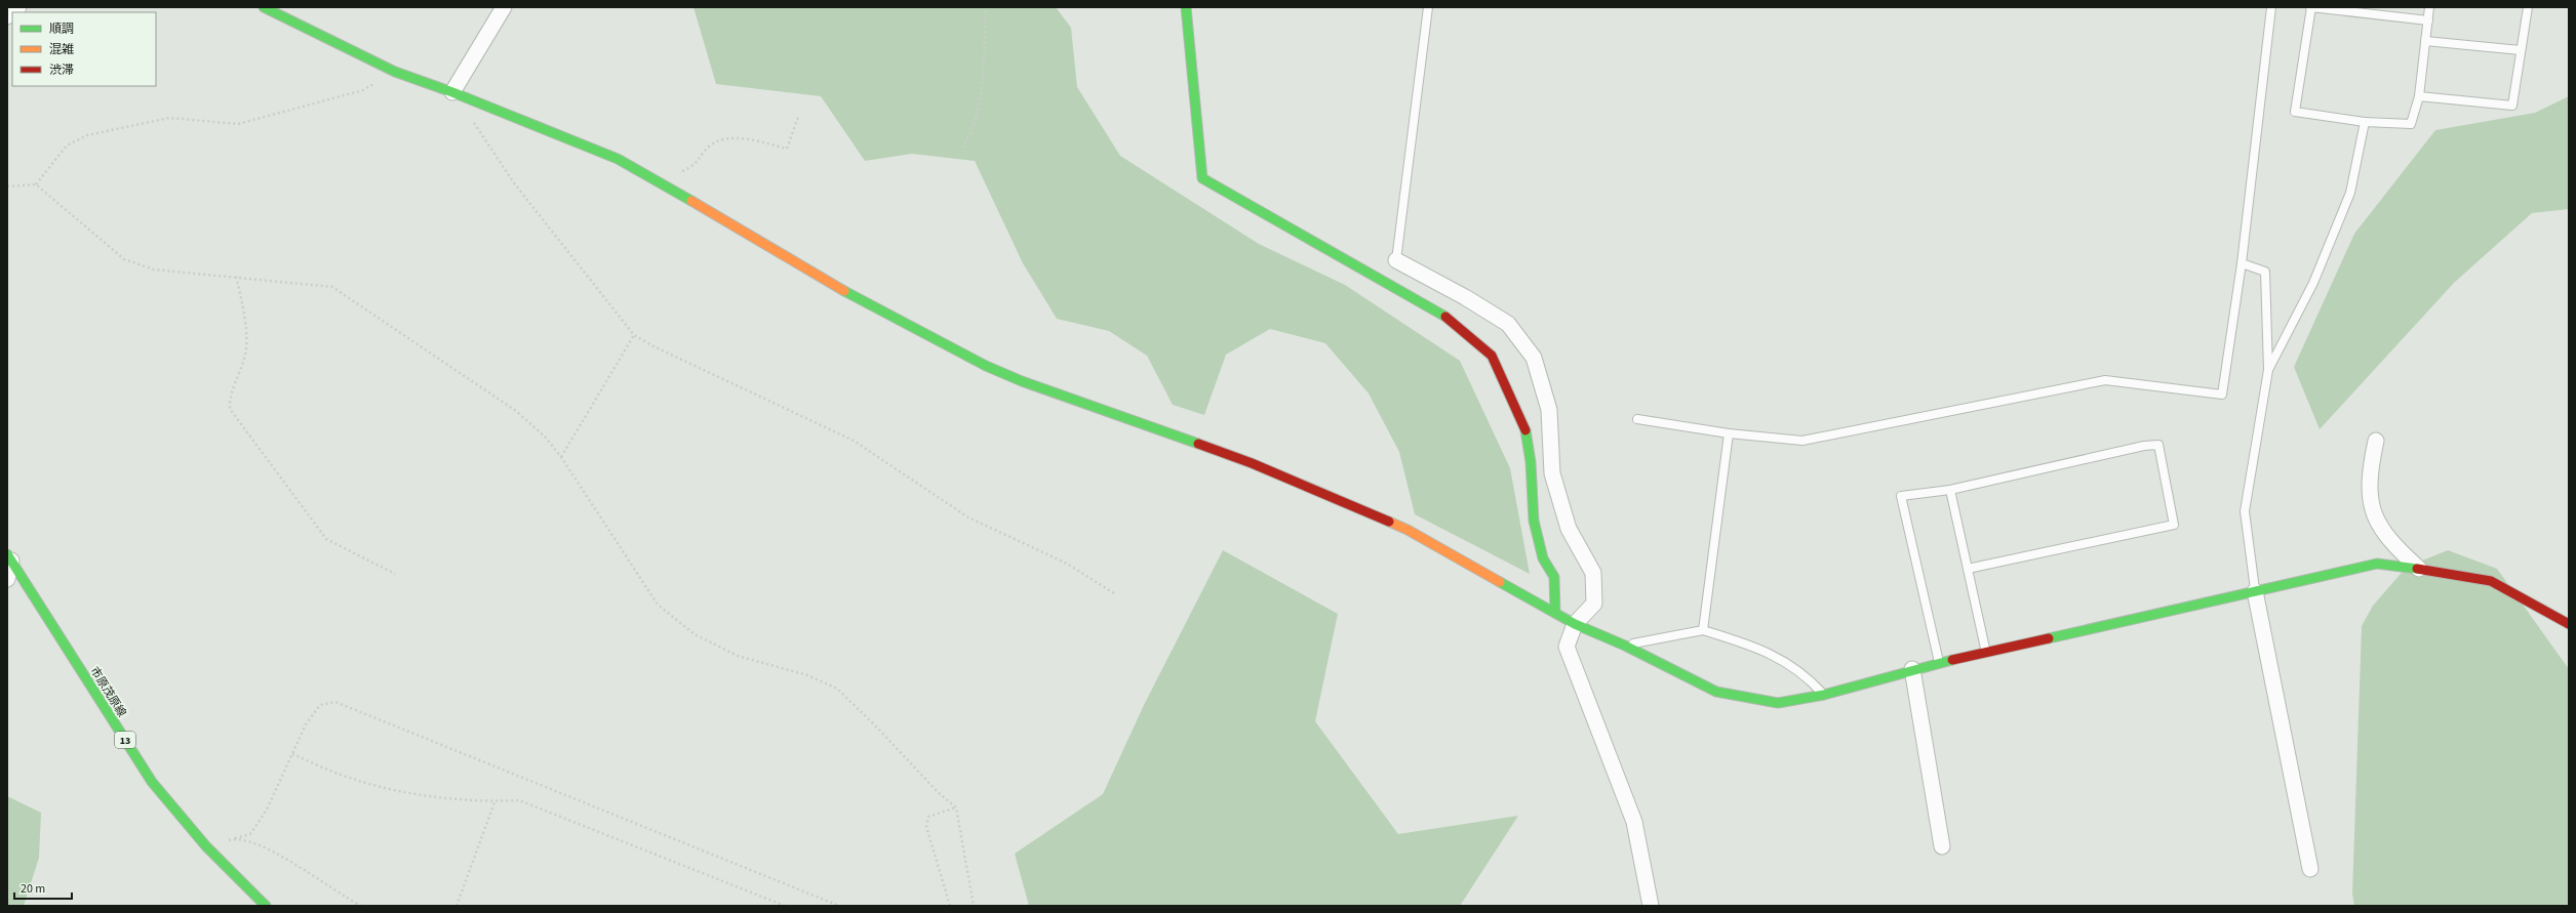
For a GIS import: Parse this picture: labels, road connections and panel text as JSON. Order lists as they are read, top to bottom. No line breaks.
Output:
{"streets":{"street":["市原茂原線","13"]},"legend":["順調","混雑","渋滞"],"scale_bar":"20 m"}
